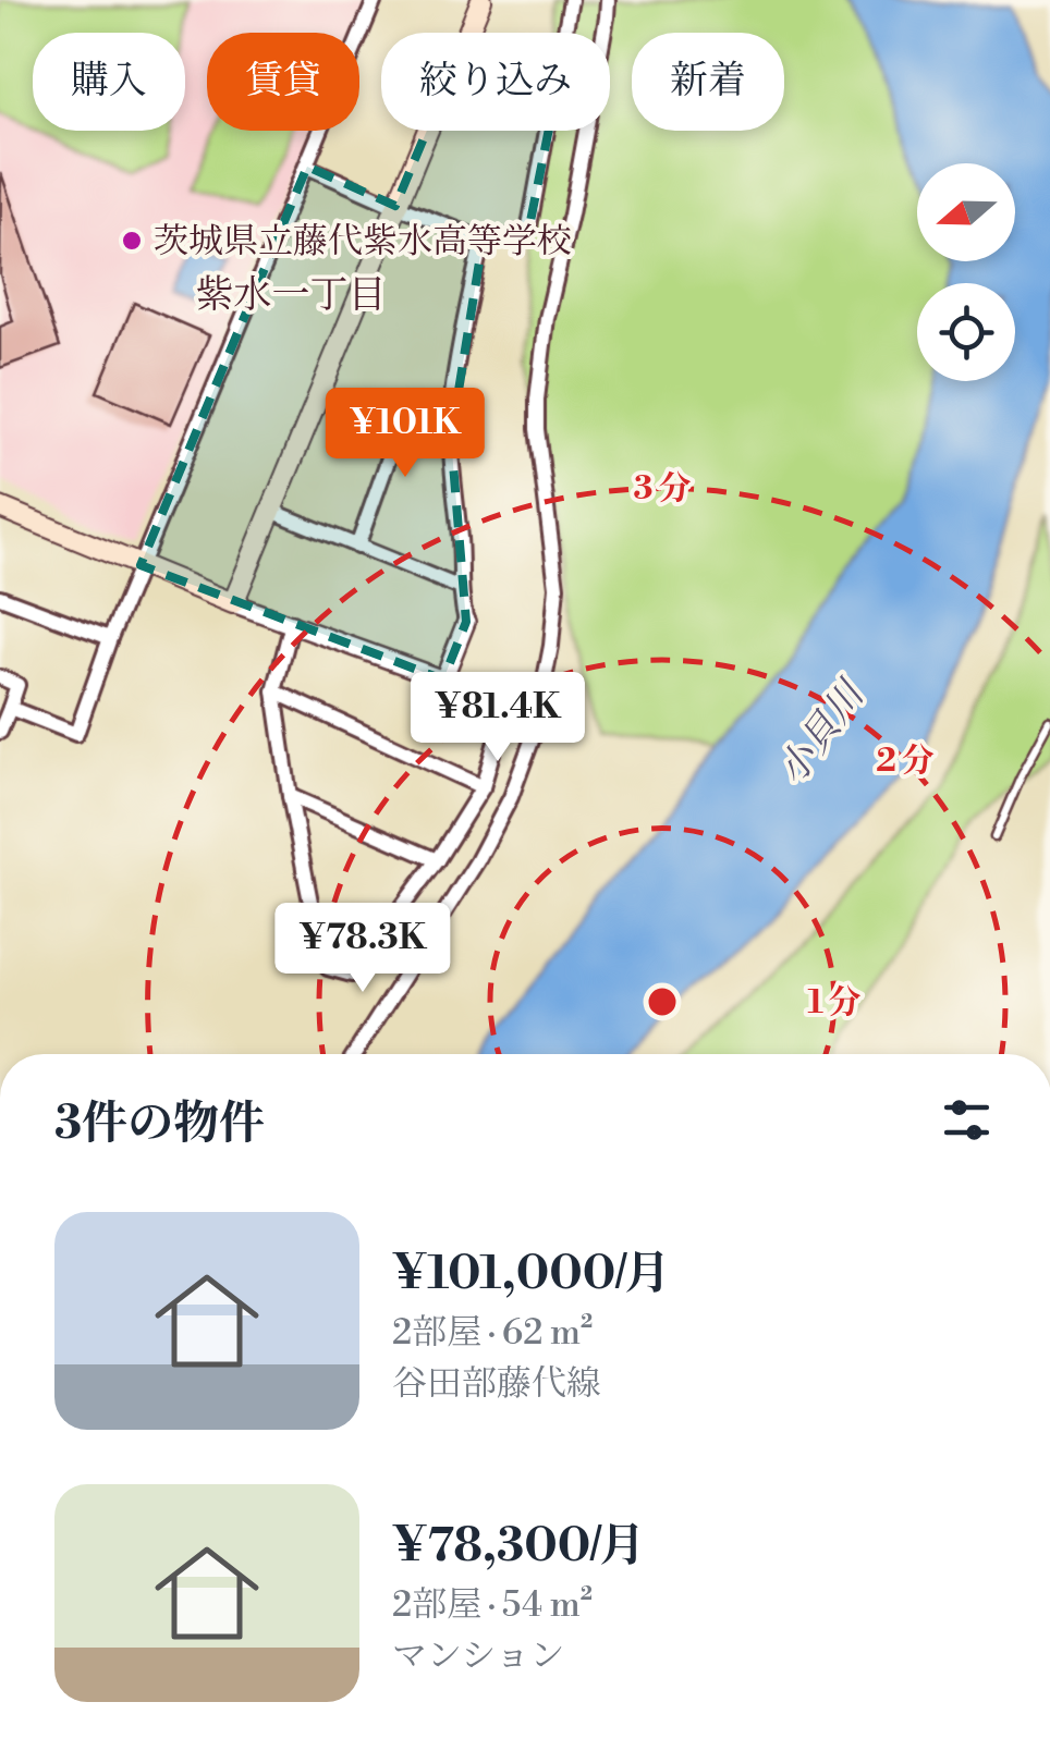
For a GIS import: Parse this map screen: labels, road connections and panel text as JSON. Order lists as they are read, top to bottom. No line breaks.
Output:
{"districts":["紫水一丁目"],"water":["小貝川"],"places":["茨城県立藤代紫水高等学校"],"north":"left","page":{"chip":["購入","賃貸","絞り込み","新着"],"price":["¥101K","¥81.4K","¥78.3K"],"heading":"3件の物件","list":[{"name":"¥101,000/月","note":"2部屋 · 62 m² · 谷田部藤代線"},{"name":"¥78,300/月","note":"2部屋 · 54 m² · マンション"}]},"rings":["3 分","2 分","1 分"]}
